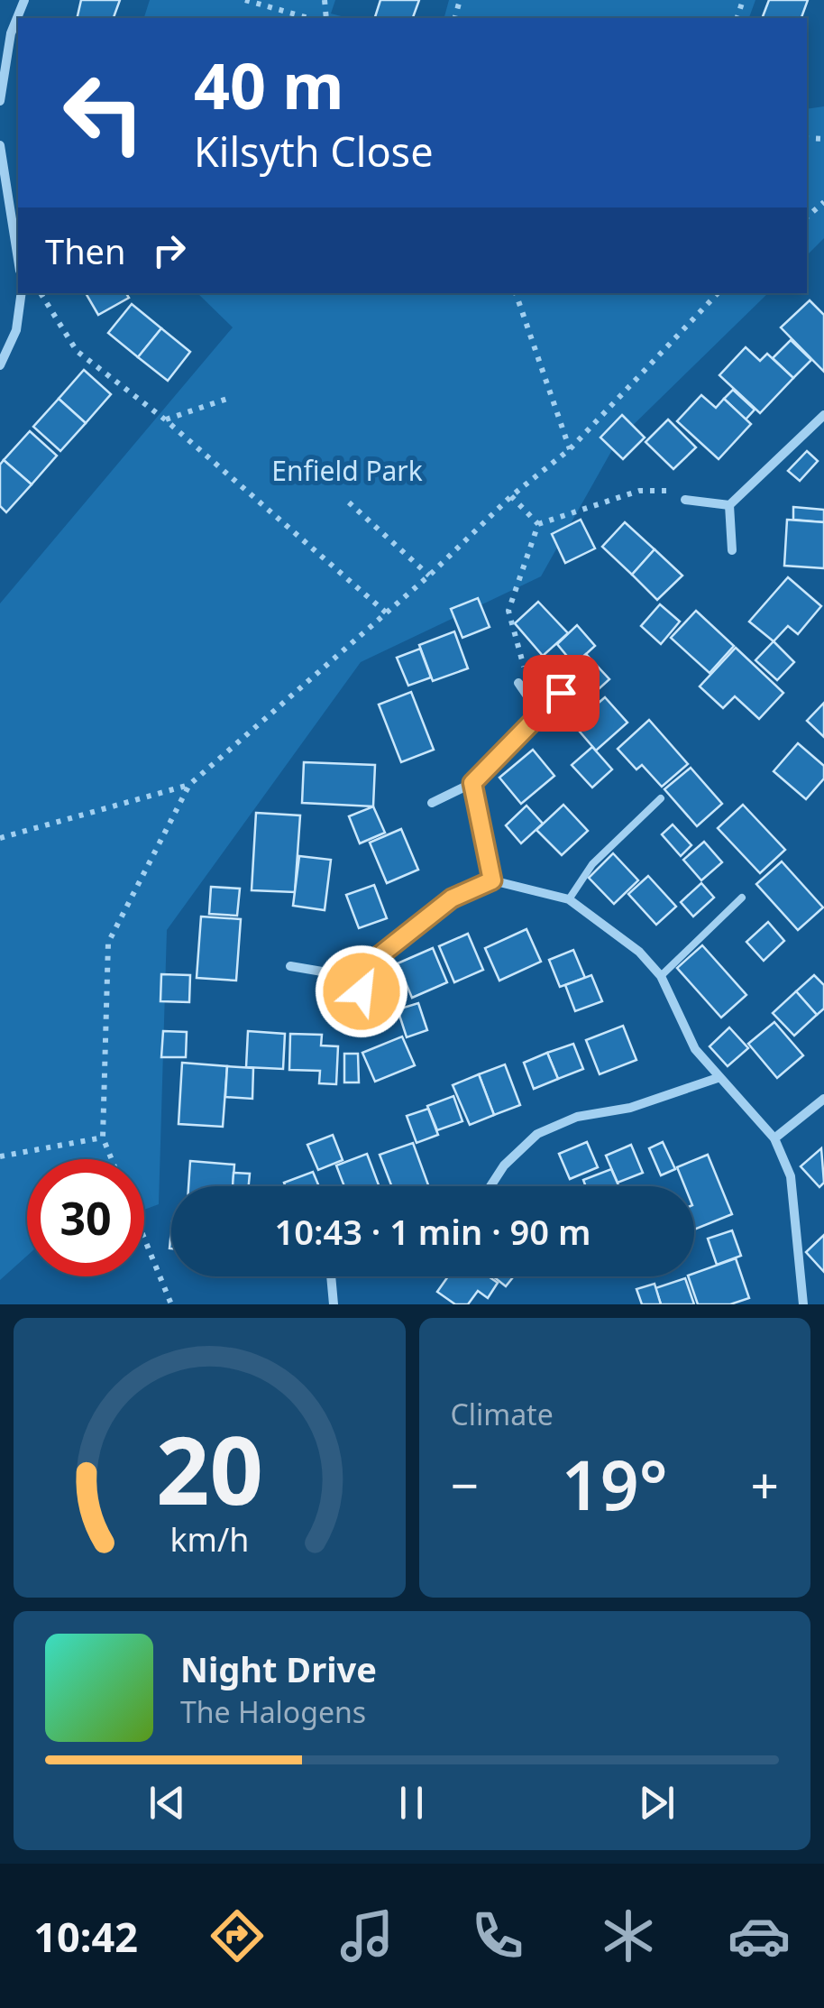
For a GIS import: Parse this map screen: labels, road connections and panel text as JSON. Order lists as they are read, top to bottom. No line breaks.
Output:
{"parks":["Enfield Park"],"page":{"turn":["40 m","Kilsyth Close"],"then":"Then","limit":"30","trip":"10:43 · 1 min · 90 m","tile":"Climate","heat":["−","19°","+"],"song":["Night Drive","The Halogens"],"tabs":"10:42","gauge":["20","km/h"]}}
